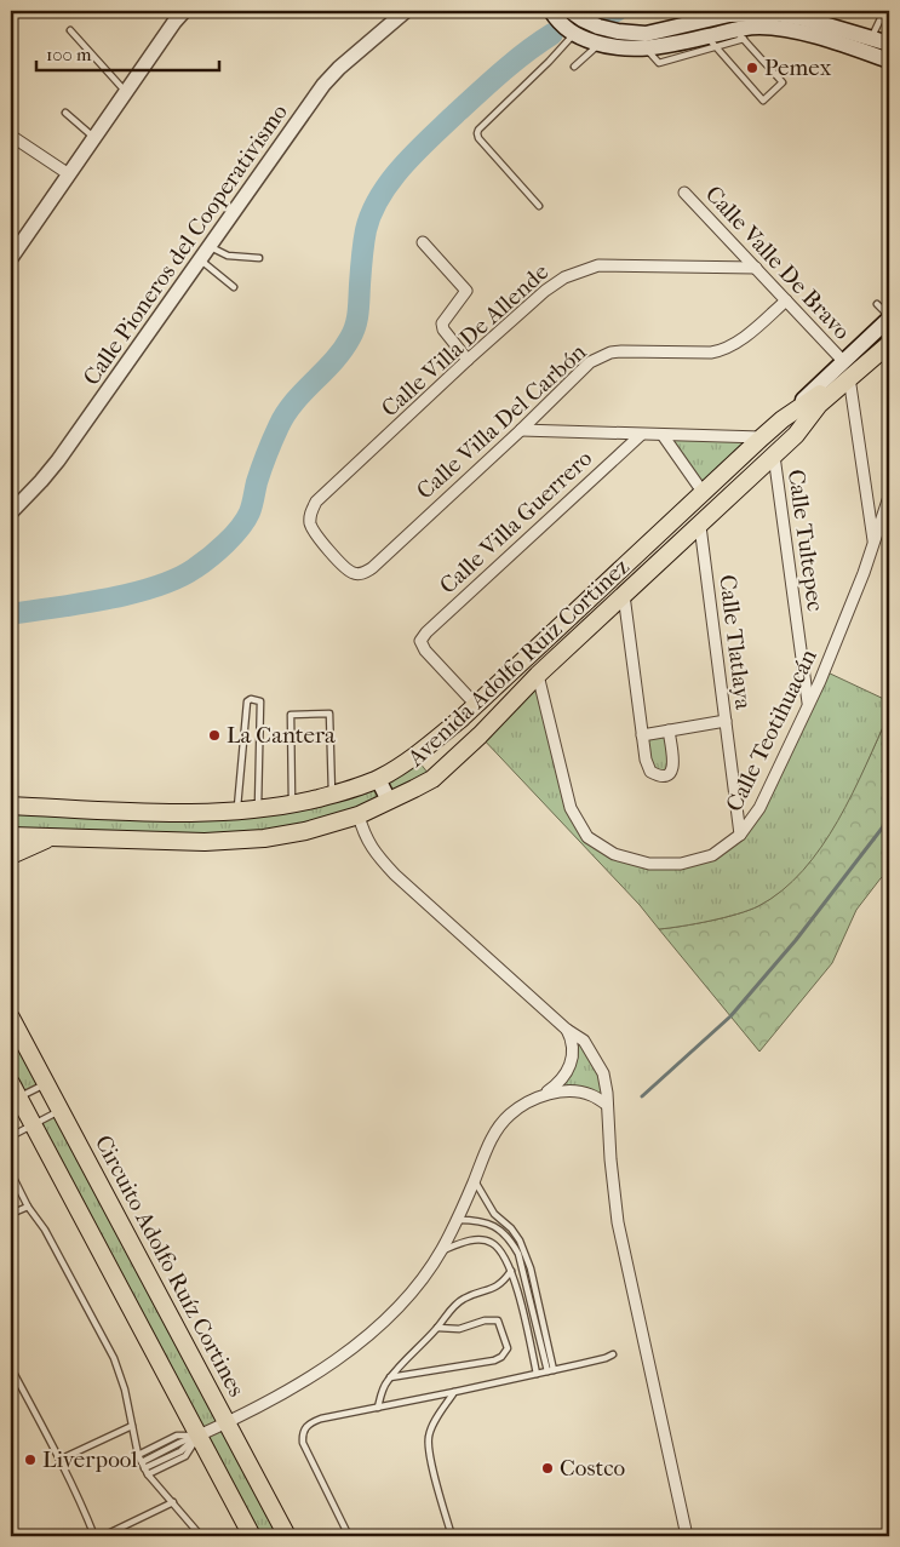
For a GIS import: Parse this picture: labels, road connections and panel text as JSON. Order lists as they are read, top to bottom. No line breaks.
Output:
{"streets":{"main road":["Avenida Adolfo Ruiz Cortinez","Circuito Adolfo Ruíz Cortines"],"street":["Calle Pioneros del Cooperativismo","Calle Valle De Bravo","Calle Villa De Allende","Calle Villa Del Carbón","Calle Villa Guerrero","Calle Tultepec","Calle Tlatlaya","Calle Teotihuacán"]},"crossings":[["Calle Valle De Bravo","Calle Villa De Allende"],["Calle Valle De Bravo","Calle Villa Del Carbón"],["Calle Valle De Bravo","Avenida Adolfo Ruiz Cortinez"],["Calle Villa De Allende","Calle Villa Del Carbón"],["Calle Villa Guerrero","Avenida Adolfo Ruiz Cortinez"],["Calle Tultepec","Avenida Adolfo Ruiz Cortinez"],["Calle Tultepec","Calle Teotihuacán"],["Calle Tlatlaya","Avenida Adolfo Ruiz Cortinez"],["Calle Tlatlaya","Calle Teotihuacán"],["Avenida Adolfo Ruiz Cortinez","Calle Teotihuacán"]],"places":["Pemex","La Cantera","Liverpool","Costco"],"scale_bar":"100 m"}
